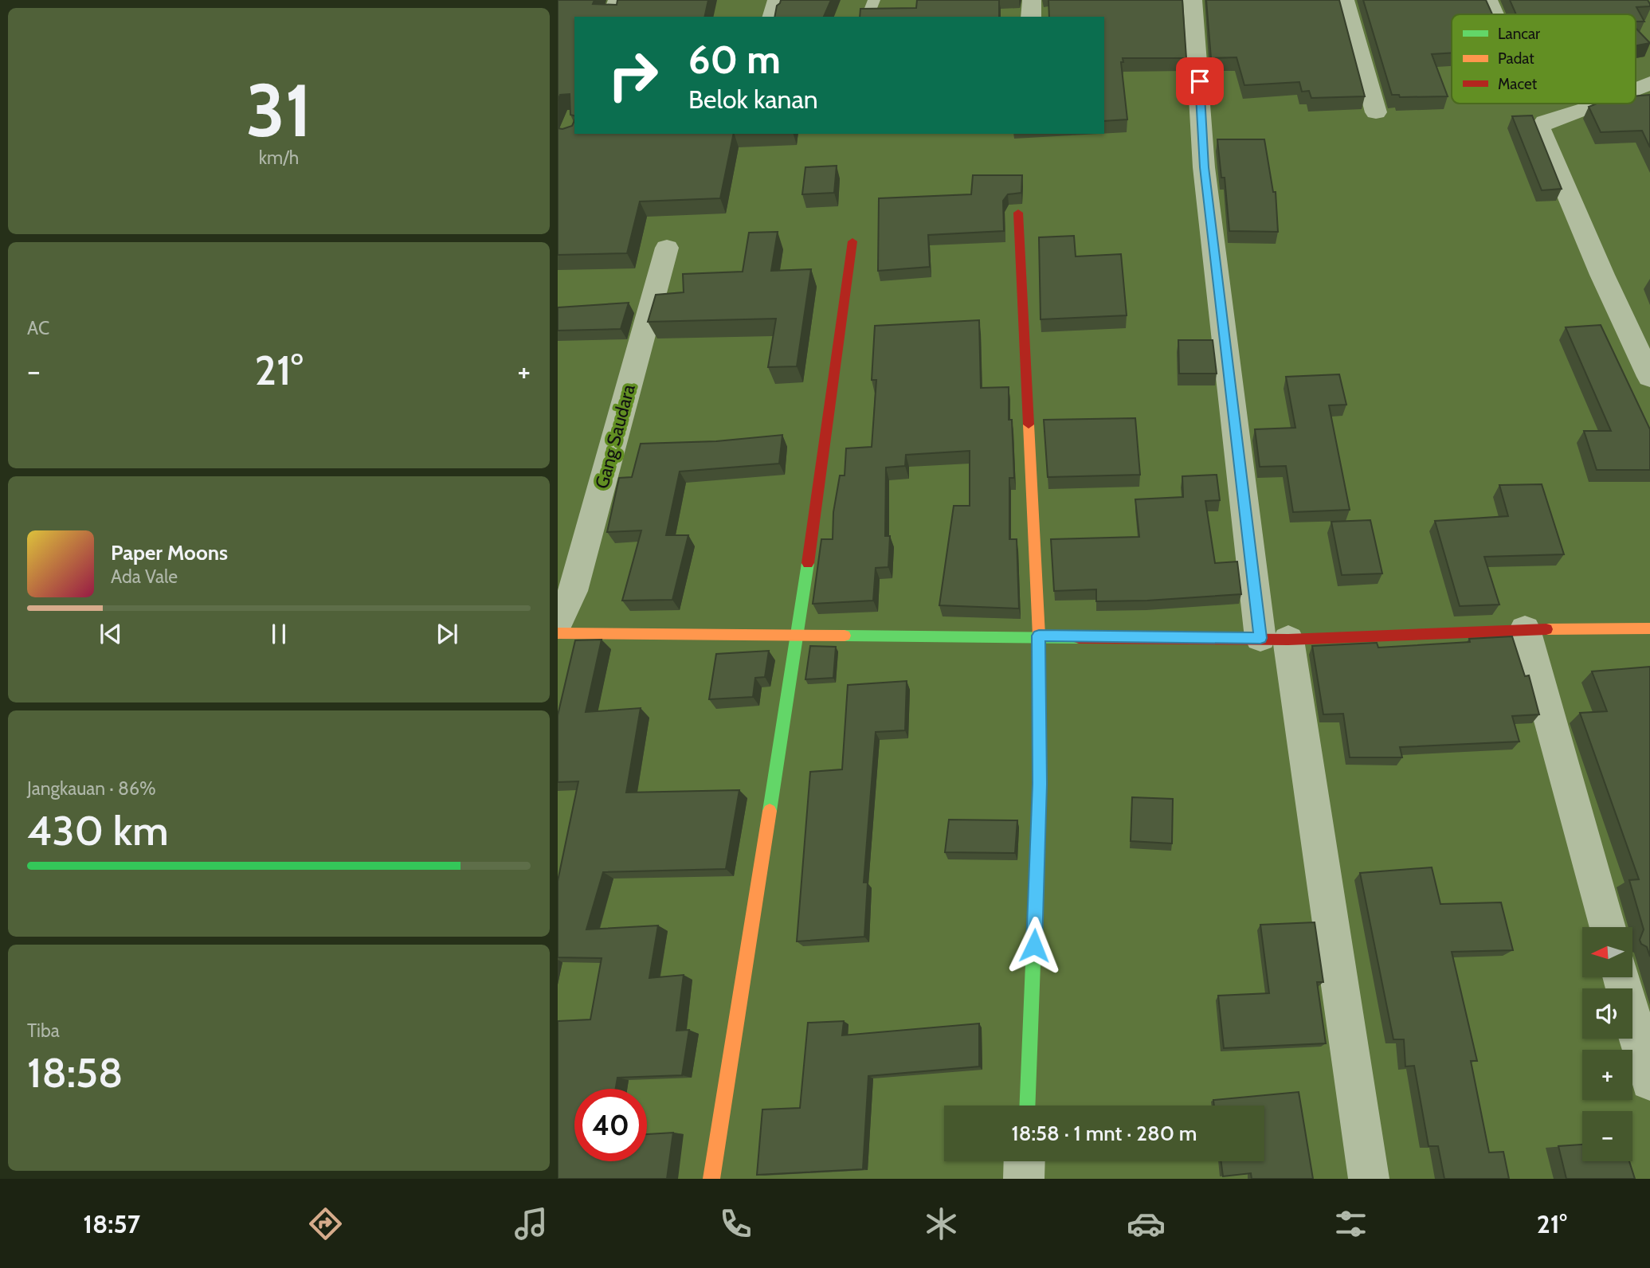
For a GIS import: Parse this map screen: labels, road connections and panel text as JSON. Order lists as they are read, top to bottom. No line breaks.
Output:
{"streets":{"street":["Gang Saudara"]},"legend":["Lancar","Padat","Macet"],"north":"left","page":{"tile":[["31","km/h"],"AC",["Jangkauan · 86%","430 km"],["Tiba","18:58"]],"turn":["60 m","Belok kanan"],"heat":["−","21°","+"],"song":["Paper Moons","Ada Vale"],"map_buttons":["+","−"],"limit":"40","trip":"18:58 · 1 mnt · 280 m","tabs":["18:57","21°"]}}
